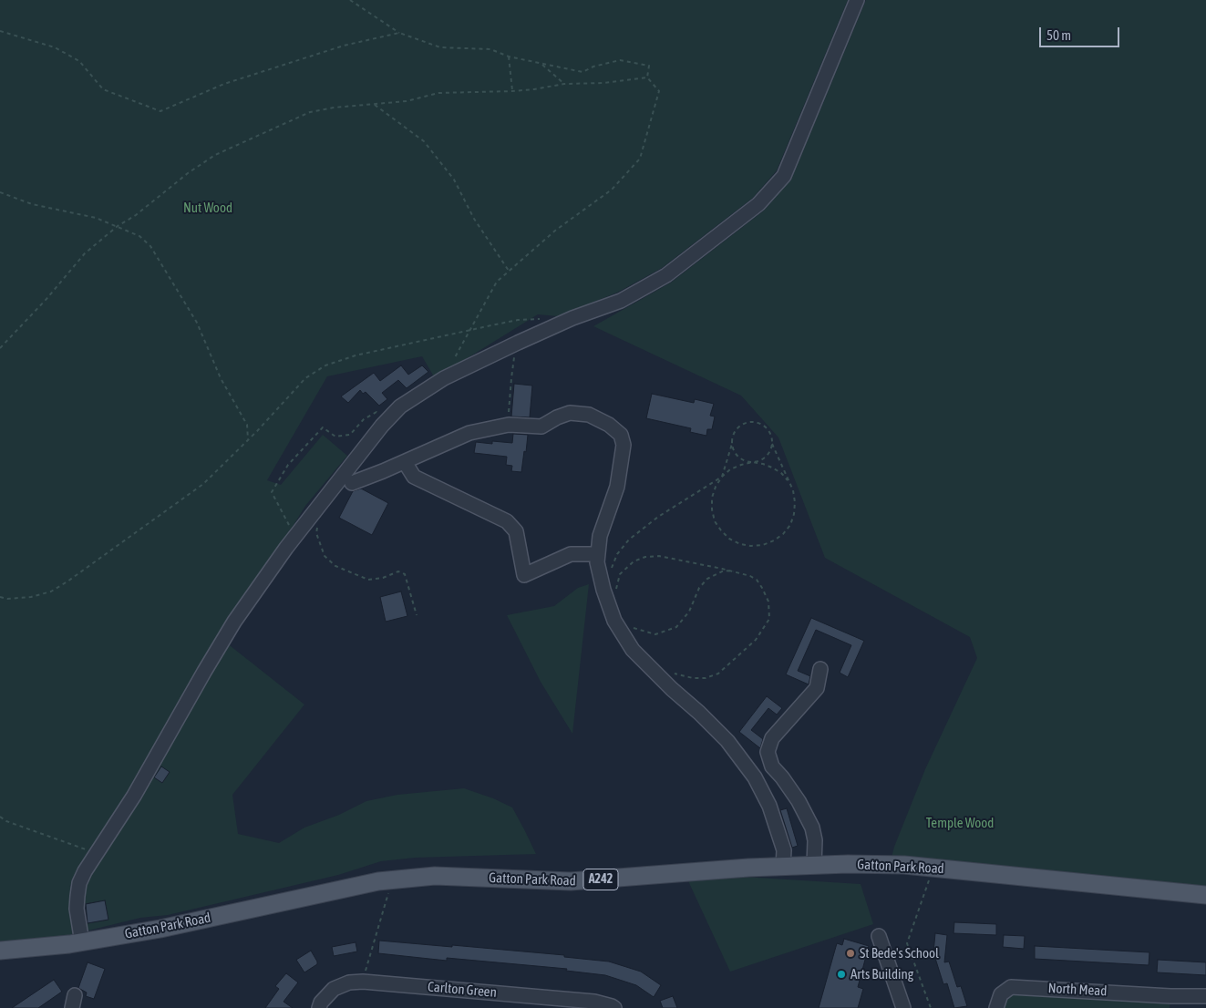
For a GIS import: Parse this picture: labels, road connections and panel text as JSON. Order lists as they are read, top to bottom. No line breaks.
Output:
{"streets":{"main road":["Gatton Park Road","A242"],"street":["Carlton Green","North Mead"]},"parks":["Nut Wood","Temple Wood"],"places":["St Bede's School","Arts Building"],"scale_bar":"50 m"}
